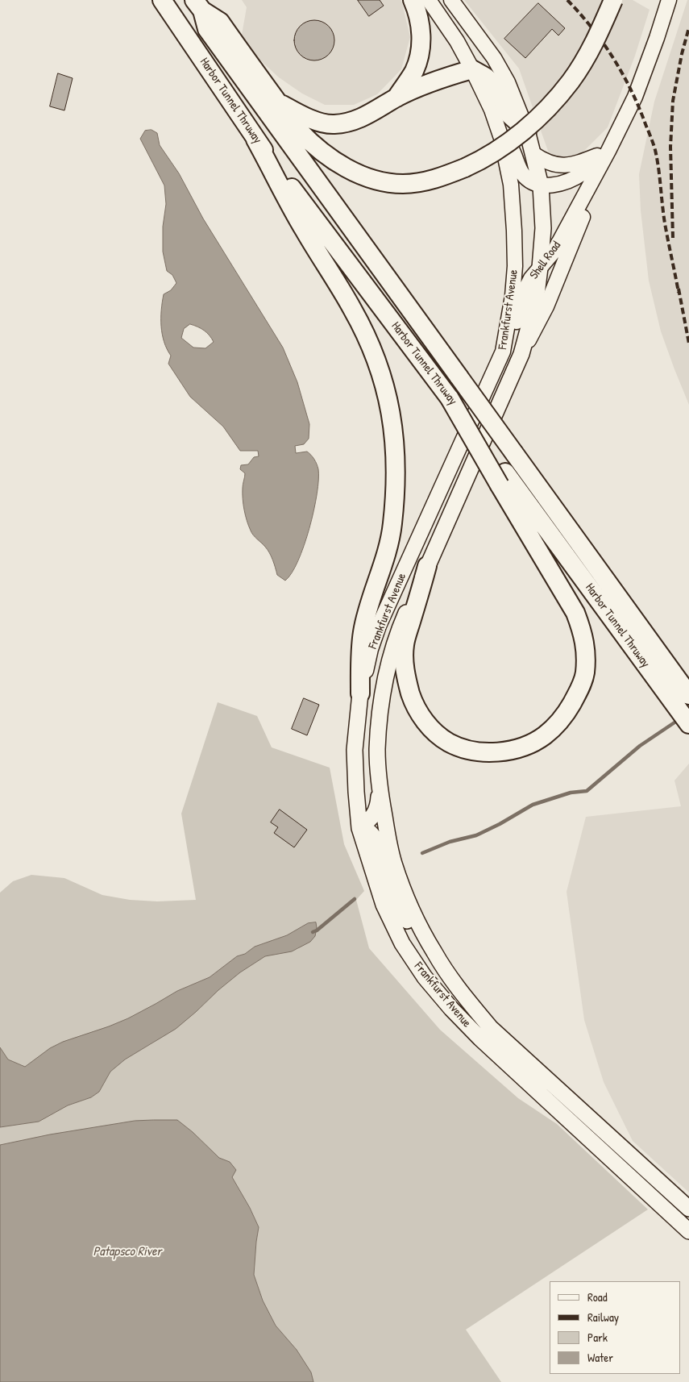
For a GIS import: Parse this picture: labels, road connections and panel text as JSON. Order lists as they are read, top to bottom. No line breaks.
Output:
{"streets":{"highway":["Harbor Tunnel Thruway"],"main road":["Shell Road","Frankfurst Avenue"]},"crossings":[["Shell Road","Frankfurst Avenue"]],"water":["Patapsco River"],"legend":["Road","Railway","Park","Water"]}
